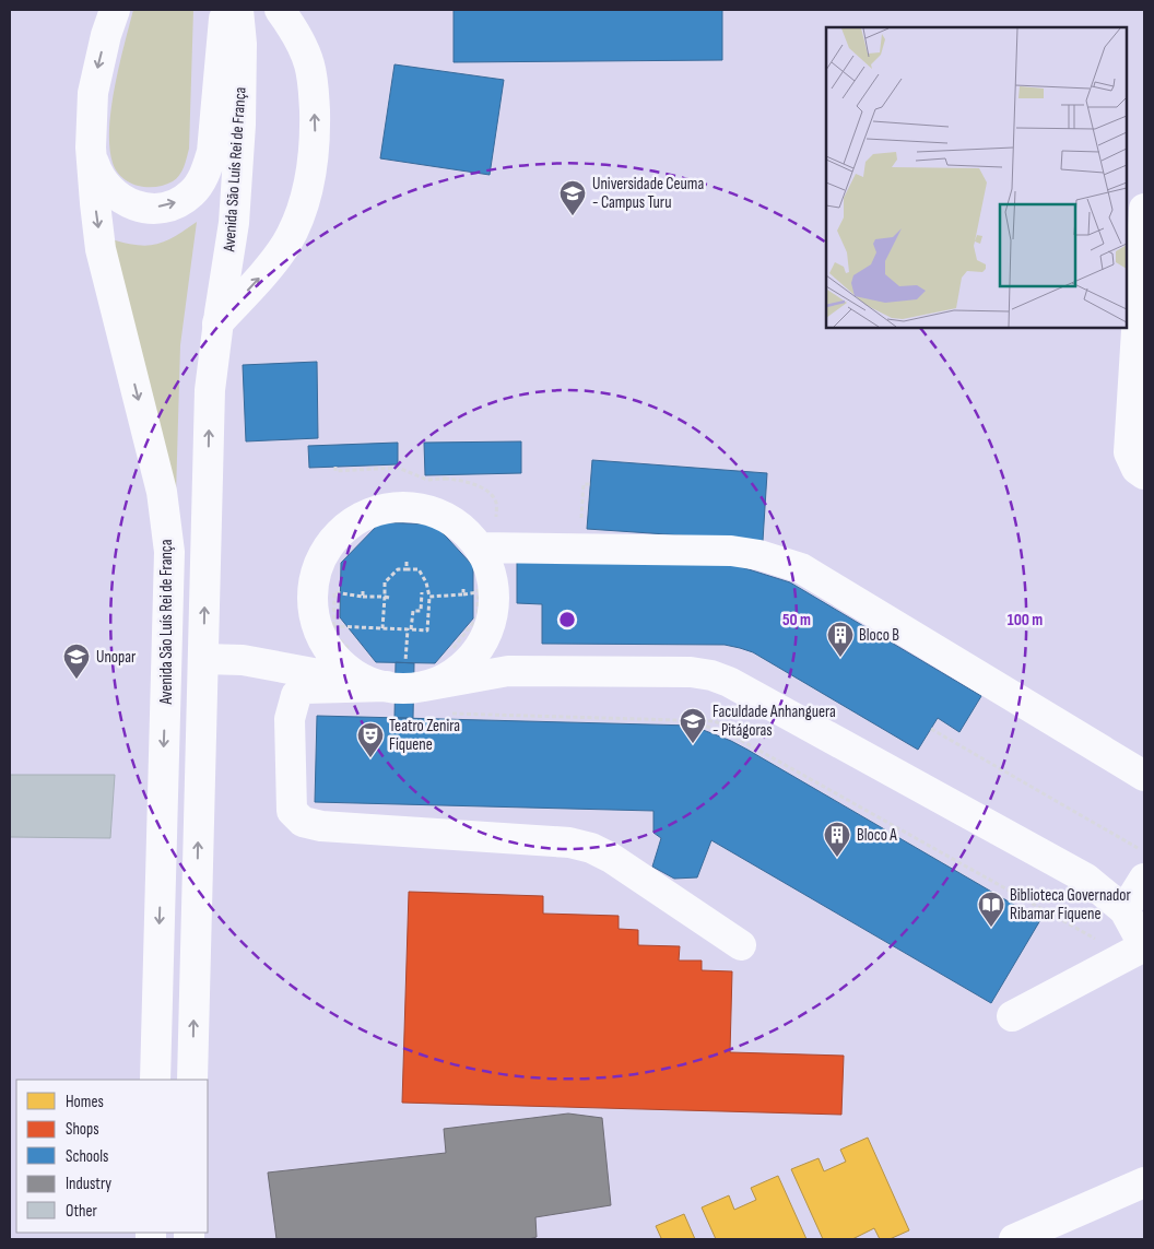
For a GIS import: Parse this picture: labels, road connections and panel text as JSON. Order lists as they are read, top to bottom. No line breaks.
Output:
{"streets":{"main road":["Avenida São Luís Rei de França"]},"places":{"school or university":["Universidade Ceuma - Campus Turu","Unopar","Faculdade Anhanguera - Pitágoras"],"building":["Bloco B","Bloco A"],"theatre":["Teatro Zenira Fiquene"],"library":["Biblioteca Governador Ribamar Fiquene"]},"legend":["Homes","Shops","Schools","Industry","Other"],"rings":["50 m","100 m"]}
